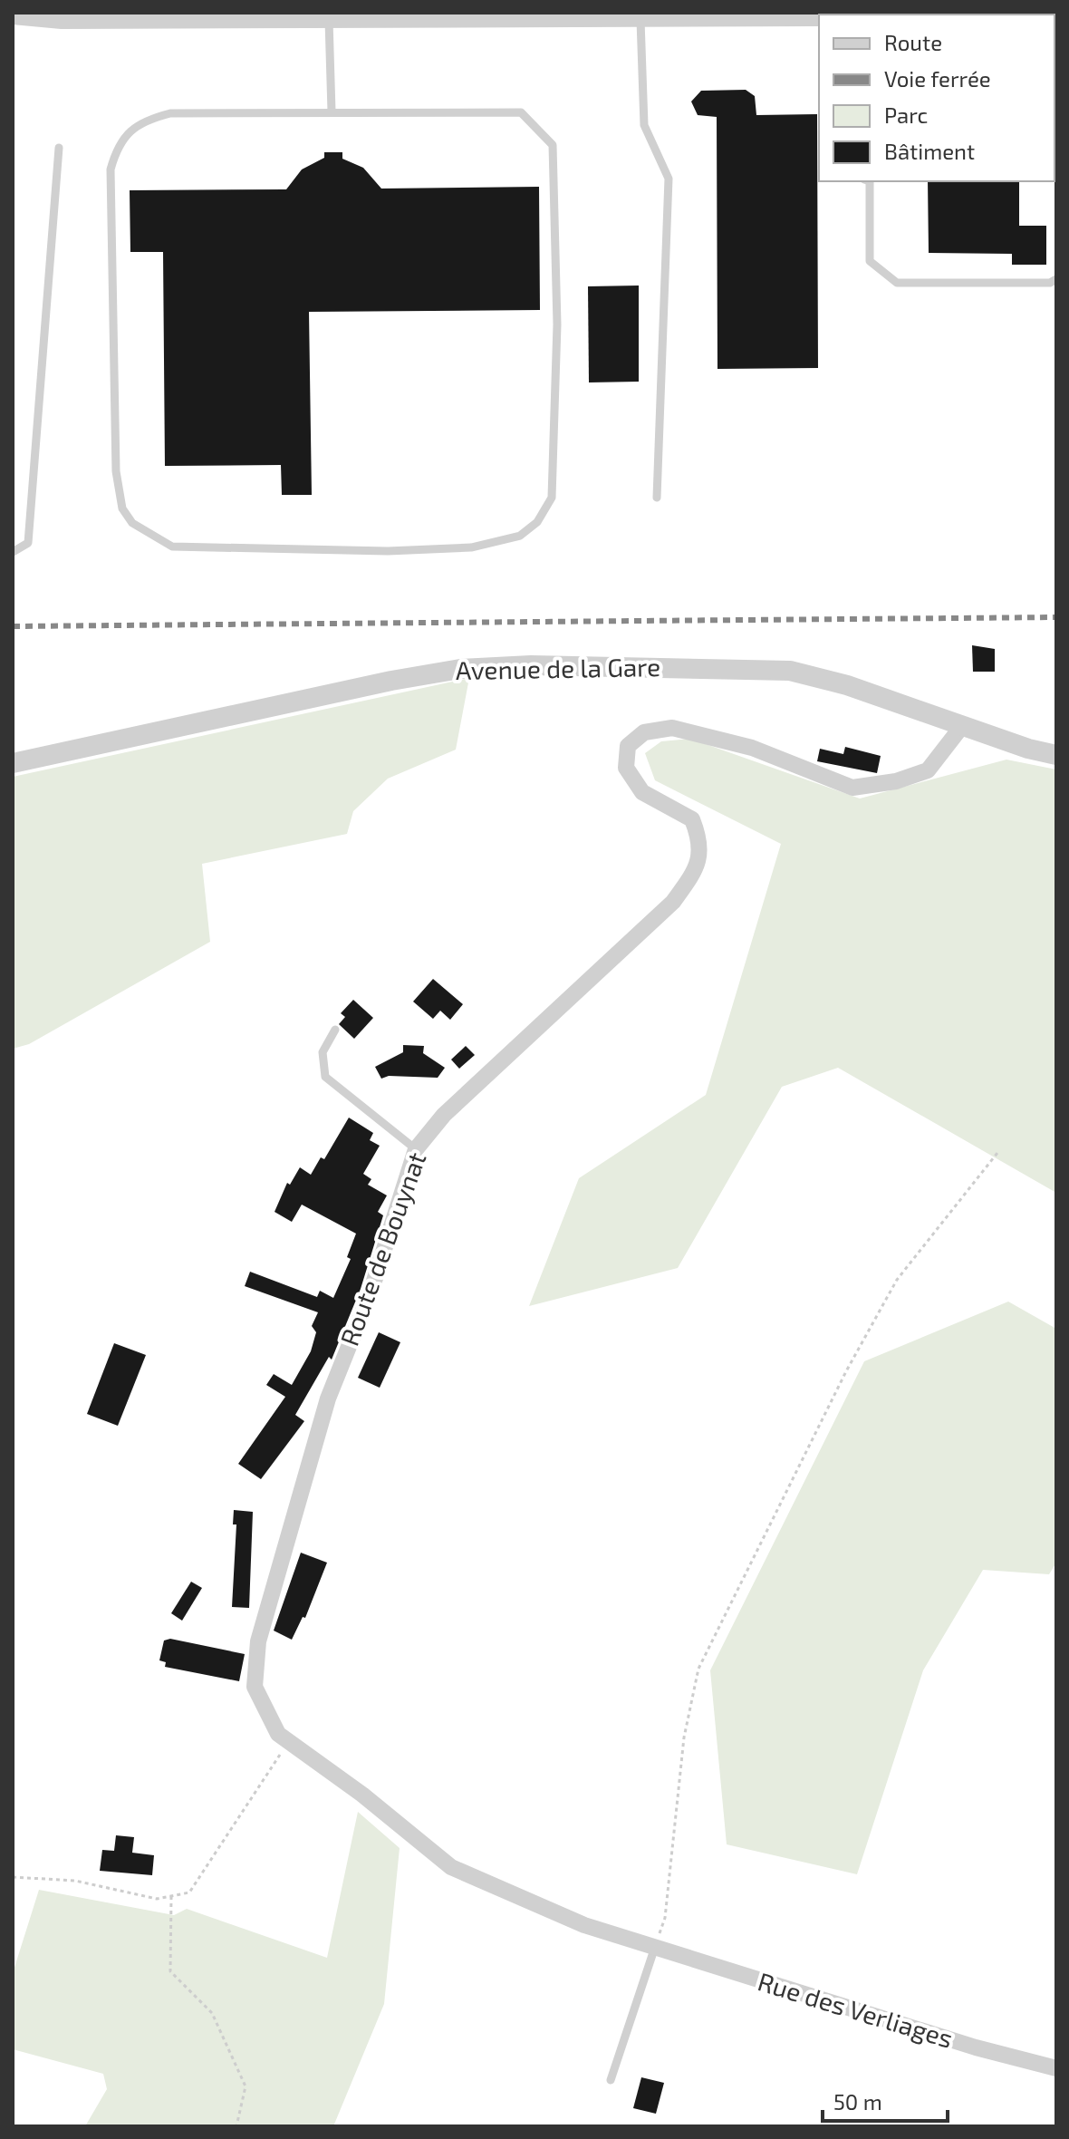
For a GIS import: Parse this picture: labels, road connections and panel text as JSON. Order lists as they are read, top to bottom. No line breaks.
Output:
{"streets":{"street":["Avenue de la Gare","Route de Bouynat","Rue des Verliages"]},"crossings":[["Avenue de la Gare","Route de Bouynat"],["Route de Bouynat","Rue des Verliages"]],"legend":["Route","Voie ferrée","Parc","Bâtiment"],"scale_bar":"50 m"}
